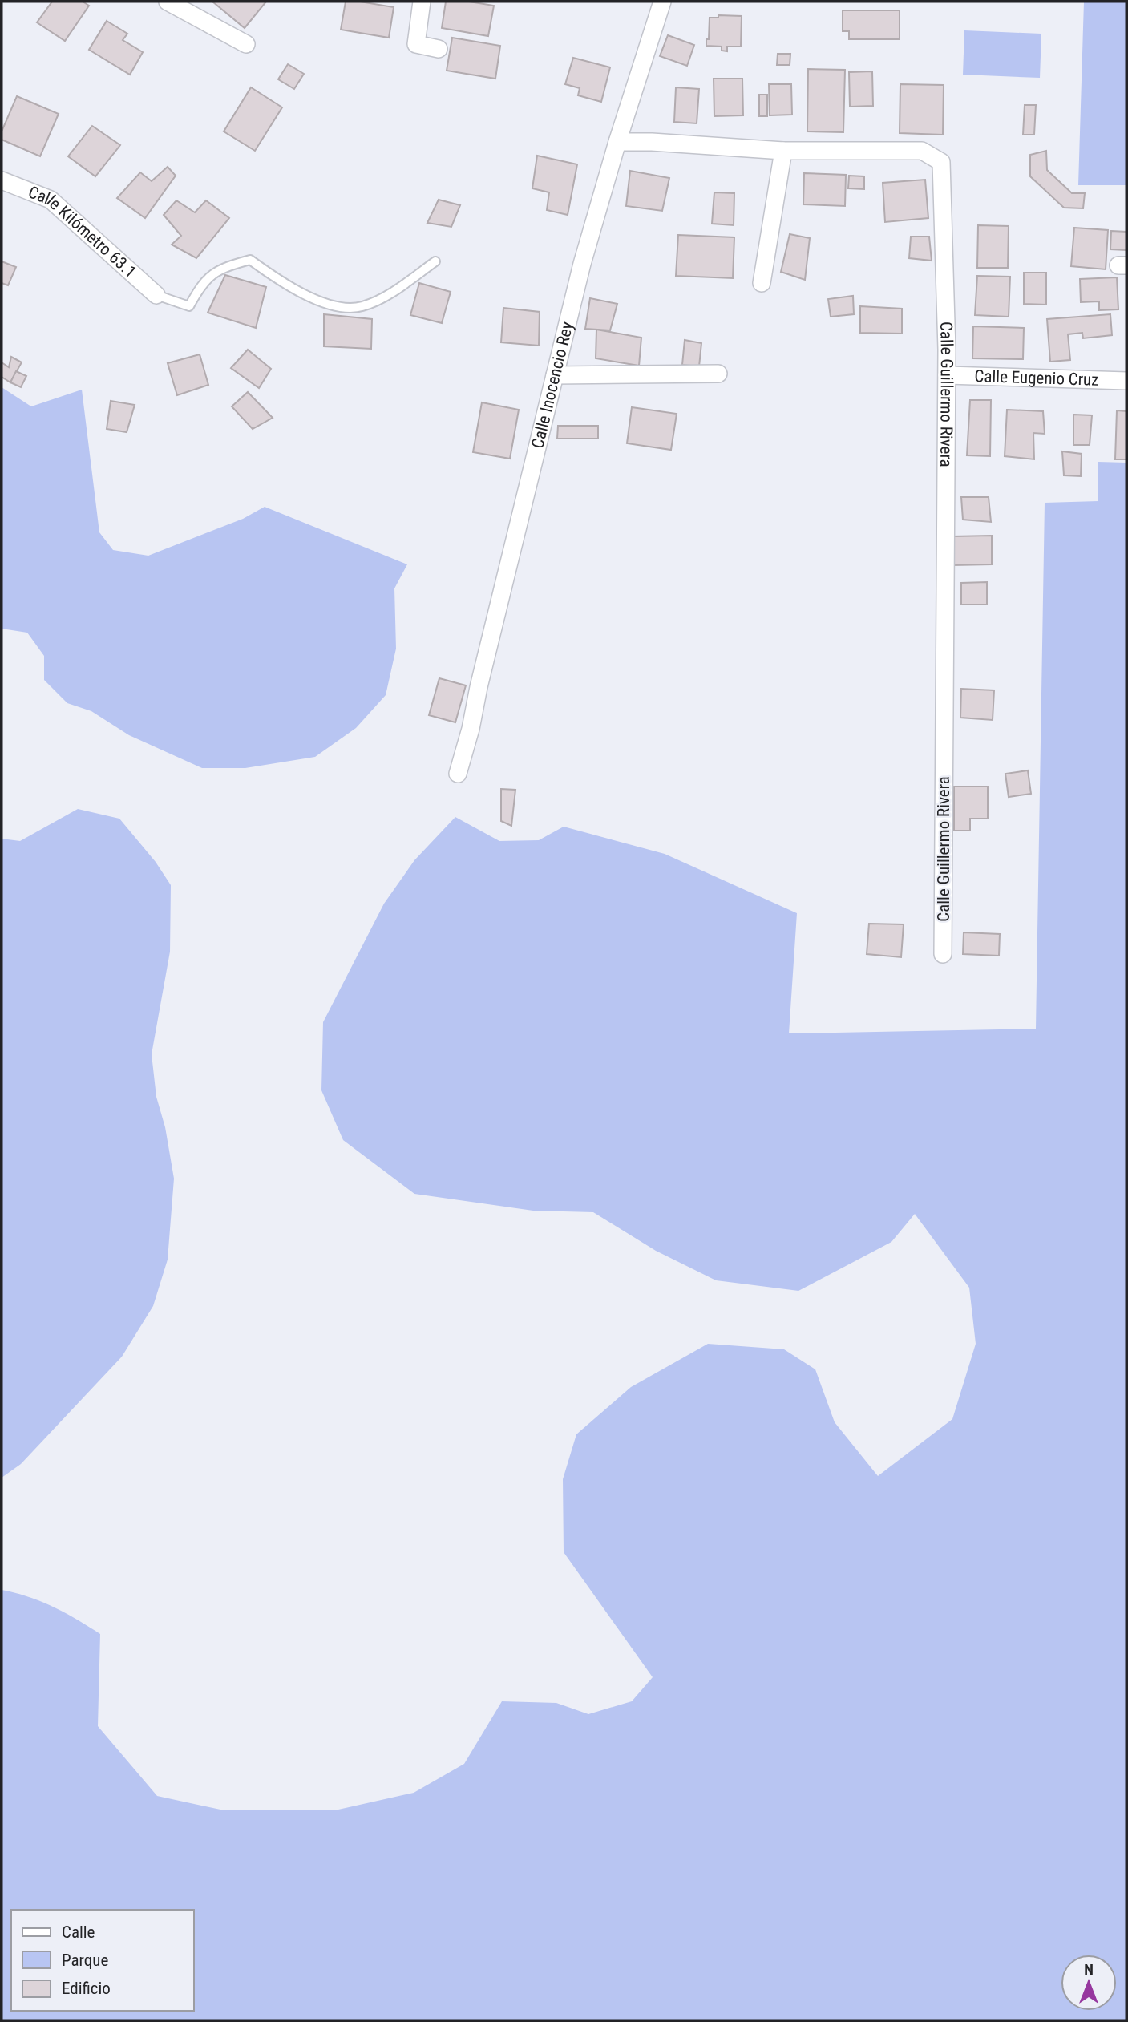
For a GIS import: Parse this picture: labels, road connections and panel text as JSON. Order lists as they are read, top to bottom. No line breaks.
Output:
{"streets":{"street":["Calle Kilómetro 63.1","Calle Eugenio Cruz","Calle Inocencio Rey","Calle Guillermo Rivera"]},"crossings":[["Calle Eugenio Cruz","Calle Guillermo Rivera"],["Calle Inocencio Rey","Calle Guillermo Rivera"]],"legend":["Calle","Parque","Edificio"],"north":"top"}
